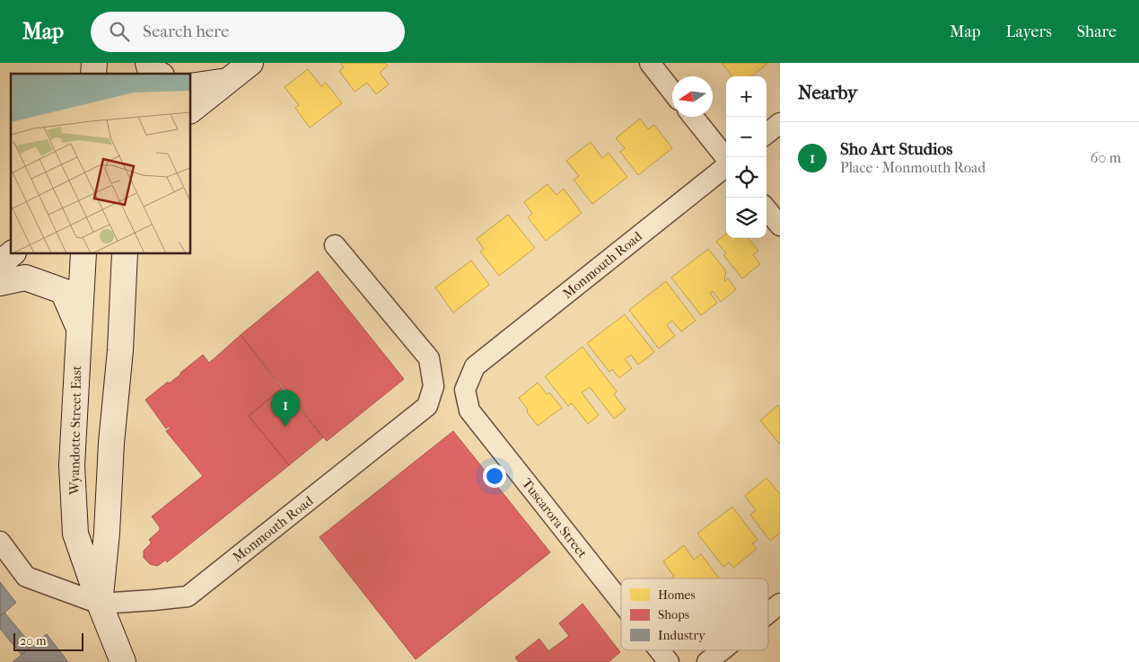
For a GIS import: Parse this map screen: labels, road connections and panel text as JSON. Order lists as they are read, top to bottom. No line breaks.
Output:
{"streets":{"main road":["Wyandotte Street East"],"street":["Monmouth Road","Tuscarora Street"]},"crossings":[["Monmouth Road","Wyandotte Street East"],["Monmouth Road","Tuscarora Street"]],"legend":["Homes","Shops","Industry"],"scale_bar":"20 m","north":"left","page":{"header":"Map","search":"Search here","nav":["Map","Layers","Share"],"heading":"Nearby","map_buttons":["+","−"],"list":[{"mark":"1","name":"Sho Art Studios","note":"Place · Monmouth Road","value":"60 m"}],"pins":"1","scale":"20 m"}}
